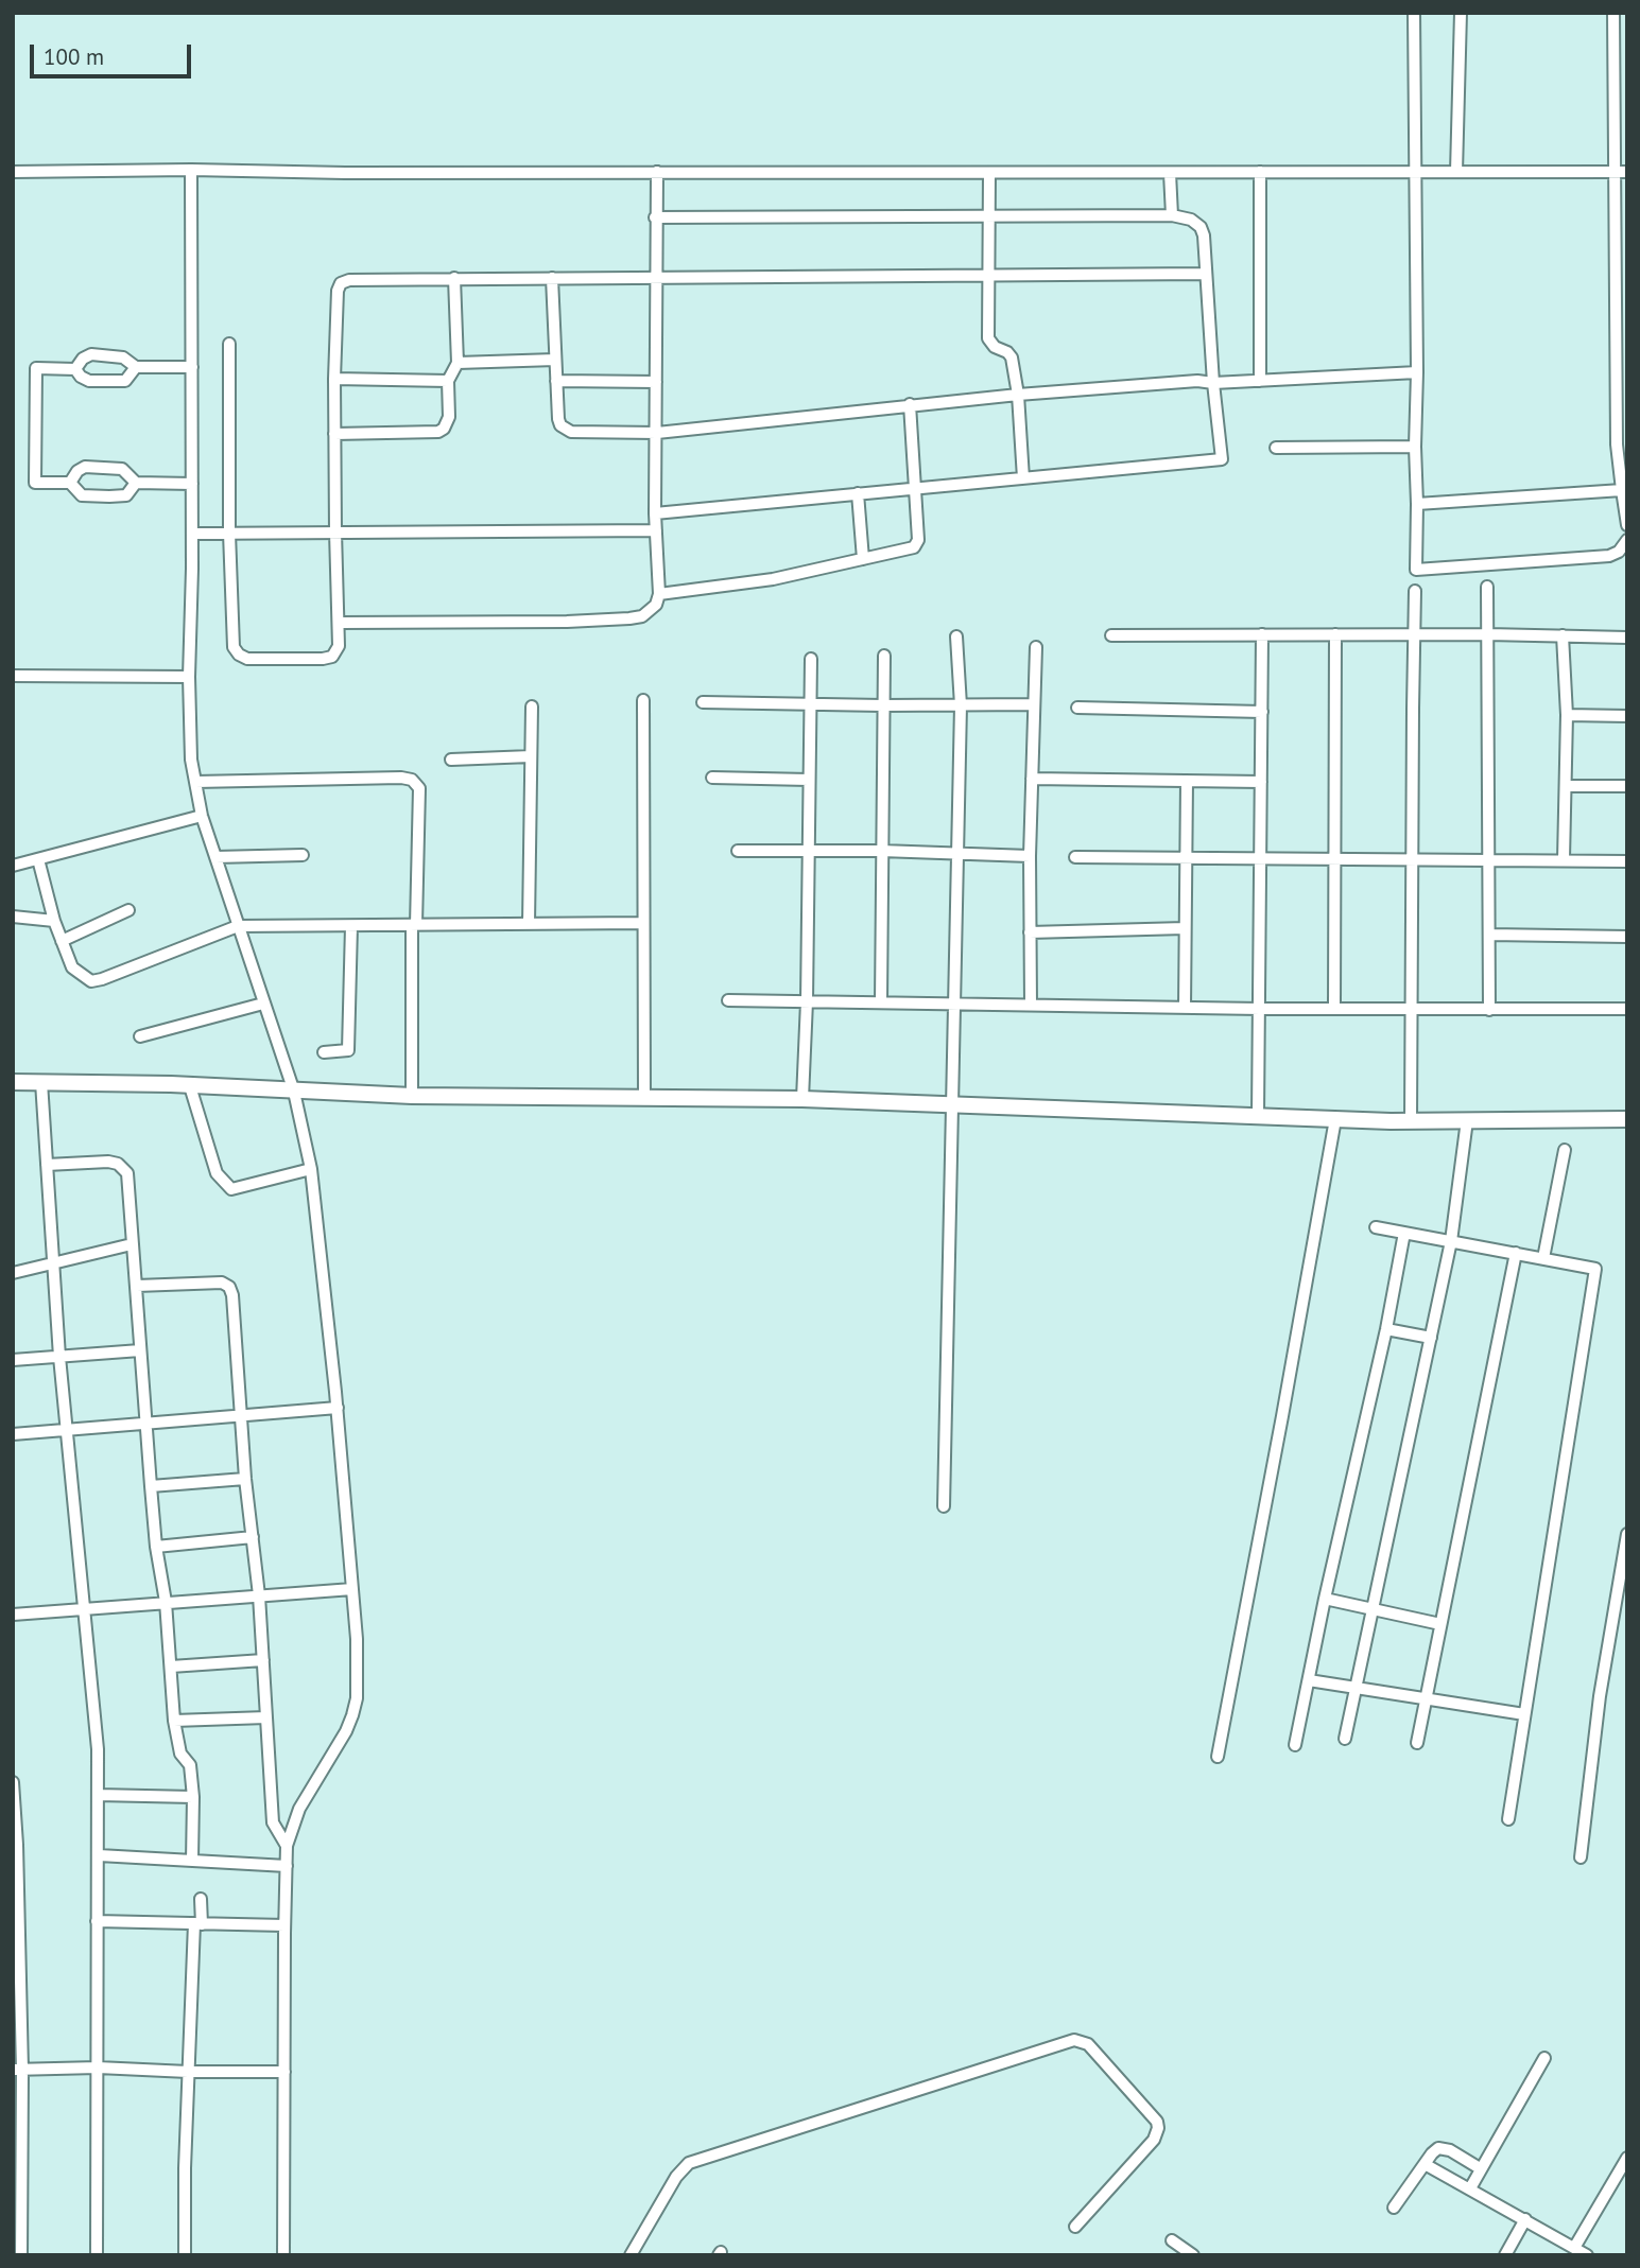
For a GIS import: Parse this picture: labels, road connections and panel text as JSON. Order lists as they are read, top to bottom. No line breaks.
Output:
{"scale_bar":"100 m"}
